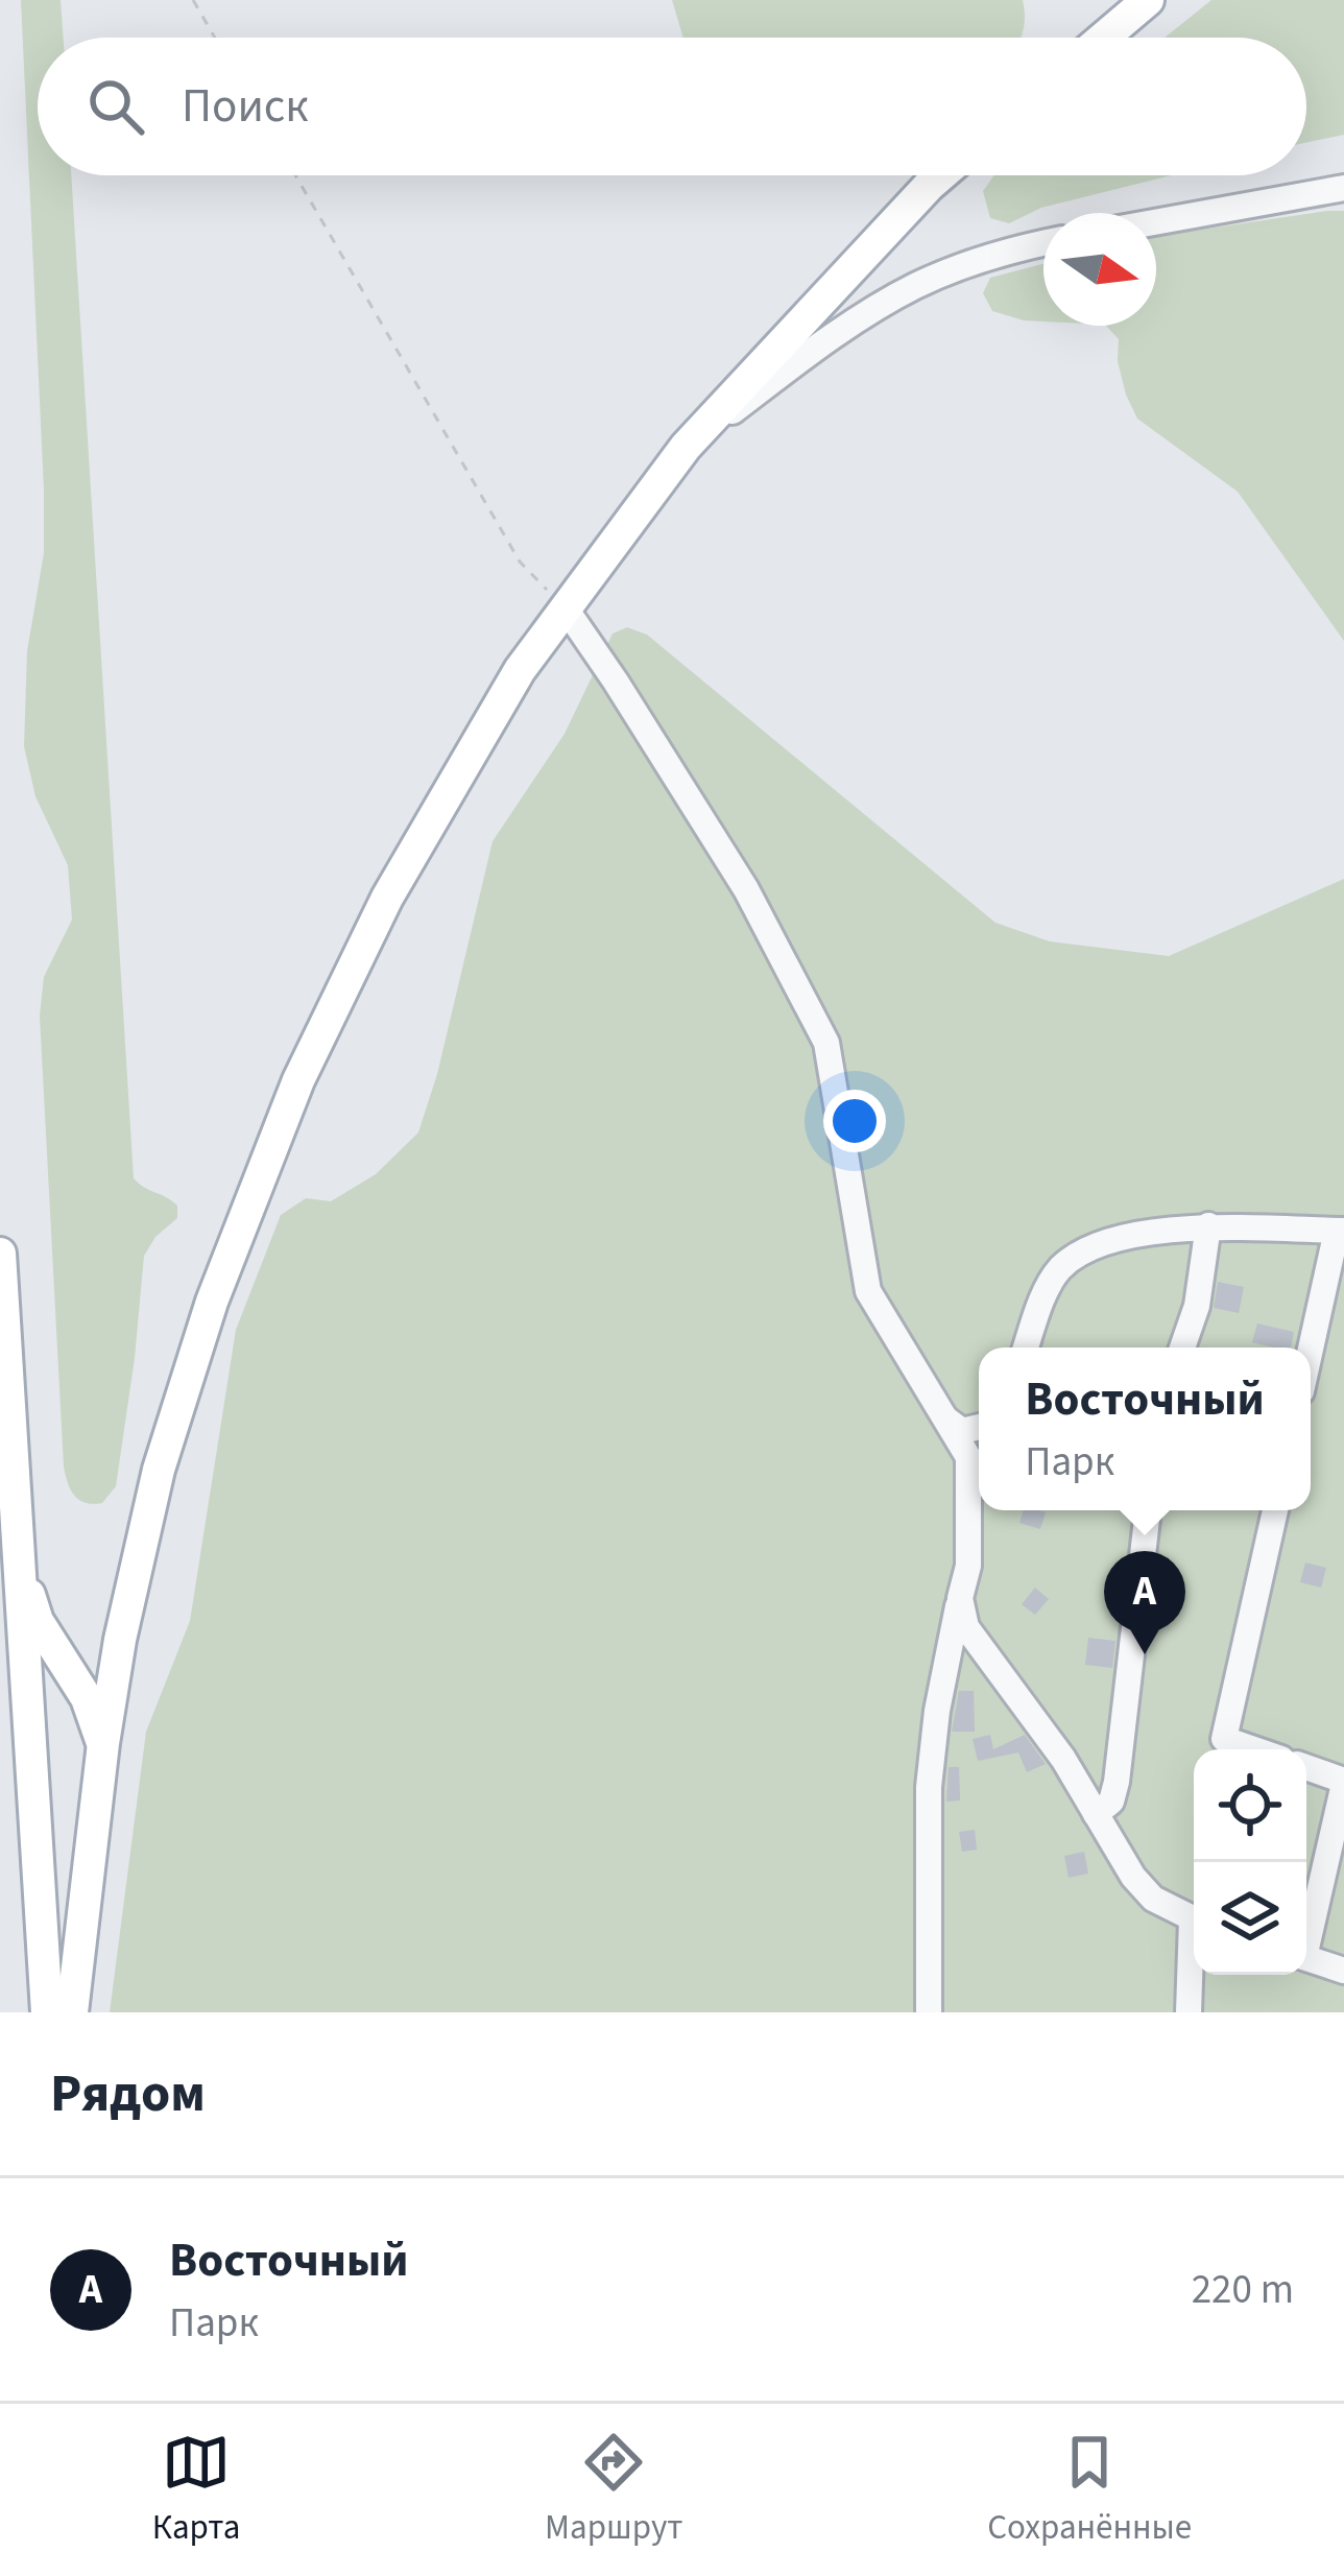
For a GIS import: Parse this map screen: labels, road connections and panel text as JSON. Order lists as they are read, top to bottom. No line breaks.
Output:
{"north":"right","page":{"search":"Поиск","popup":["Восточный","Парк"],"pins":"A","heading":"Рядом","list":[{"mark":"A","name":"Восточный","note":"Парк","value":"220 m"}],"nav":["Карта","Маршрут","Сохранённые"]}}
